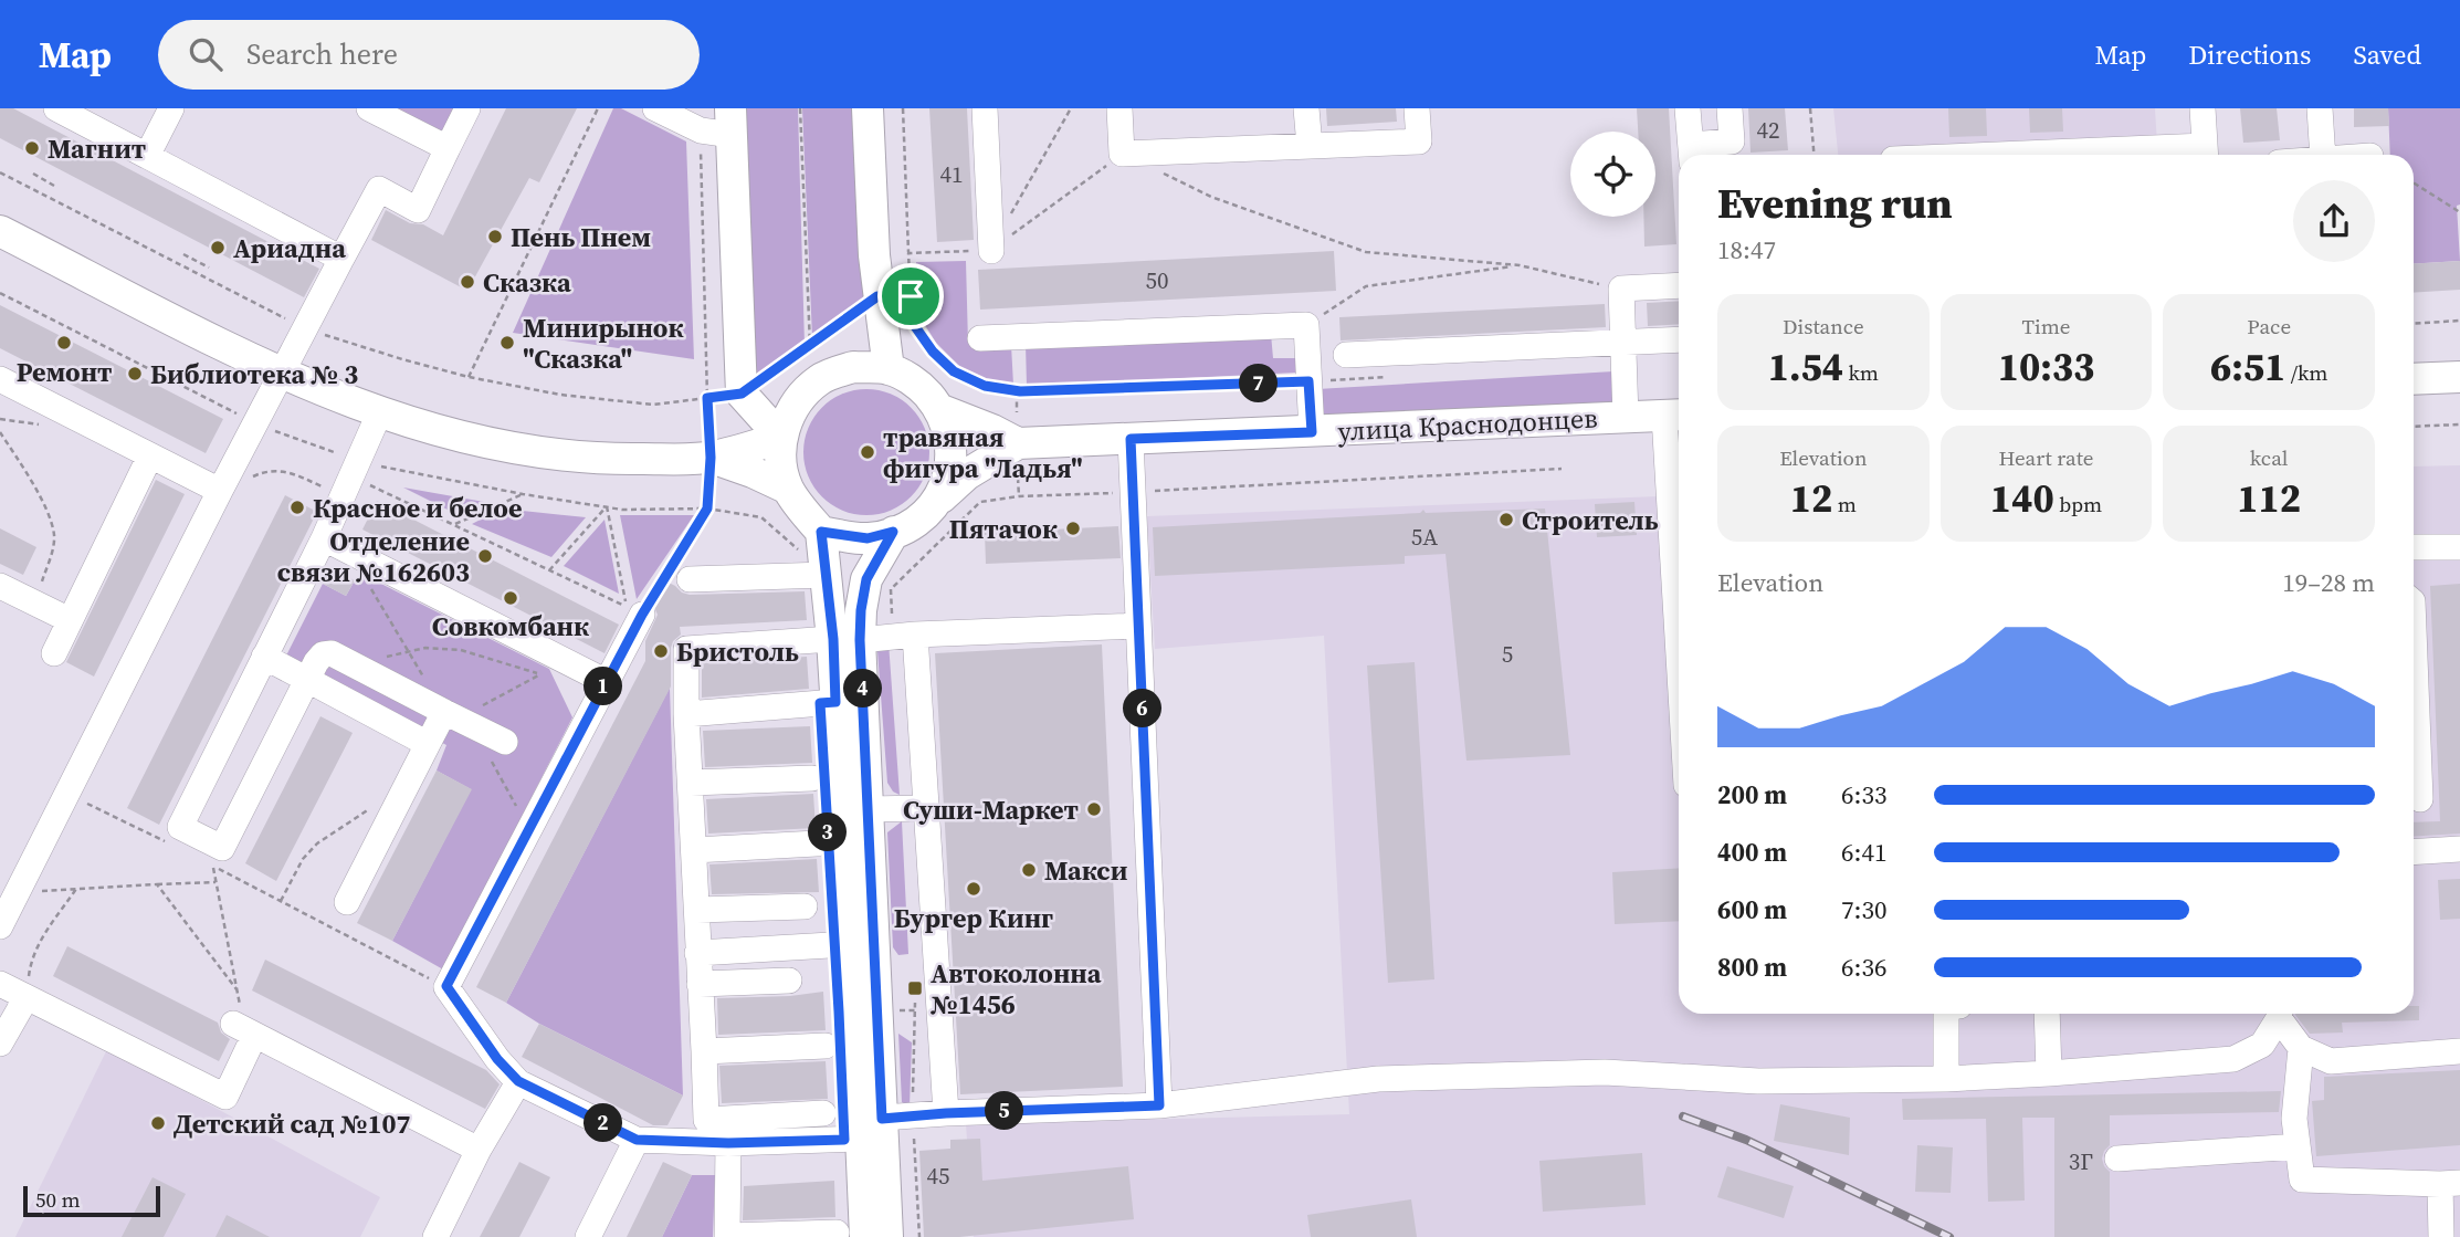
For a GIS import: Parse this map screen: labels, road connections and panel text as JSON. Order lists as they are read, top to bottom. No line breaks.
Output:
{"streets":{"main road":["улица Краснодонцев"]},"places":{"other":["Магнит","Пень Пнем","Ариадна","Сказка","Ремонт","Минирынок \"Сказка\"","Библиотека № 3","травяная фигура \"Ладья\"","Красное и белое","Строитель","Пятачок","Отделение связи №162603","Совкомбанк","Бристоль","Суши-Маркет","Макси","Бургер Кинг","Детский сад №107"],"transit":["Автоколонна №1456"]},"house_numbers":["42","41","50","5А","5","3Г","45"],"scale_bar":"50 m","page":{"header":"Map","search":"Search here","nav":["Map","Directions","Saved"],"heading":["Evening run","18:47"],"stats":[["Distance","1.54 km"],["Time","10:33"],["Pace","6:51 /km"],["Elevation","12 m"],["Heart rate","140 bpm"],["kcal","112"]],"pins":["7","1","4","6","3","5","2"],"chart":["Elevation","19–28 m"],"list":[{"name":"200 m","note":"6:33"},{"name":"400 m","note":"6:41"},{"name":"600 m","note":"7:30"},{"name":"800 m","note":"6:36"}],"scale":"50 m"}}
